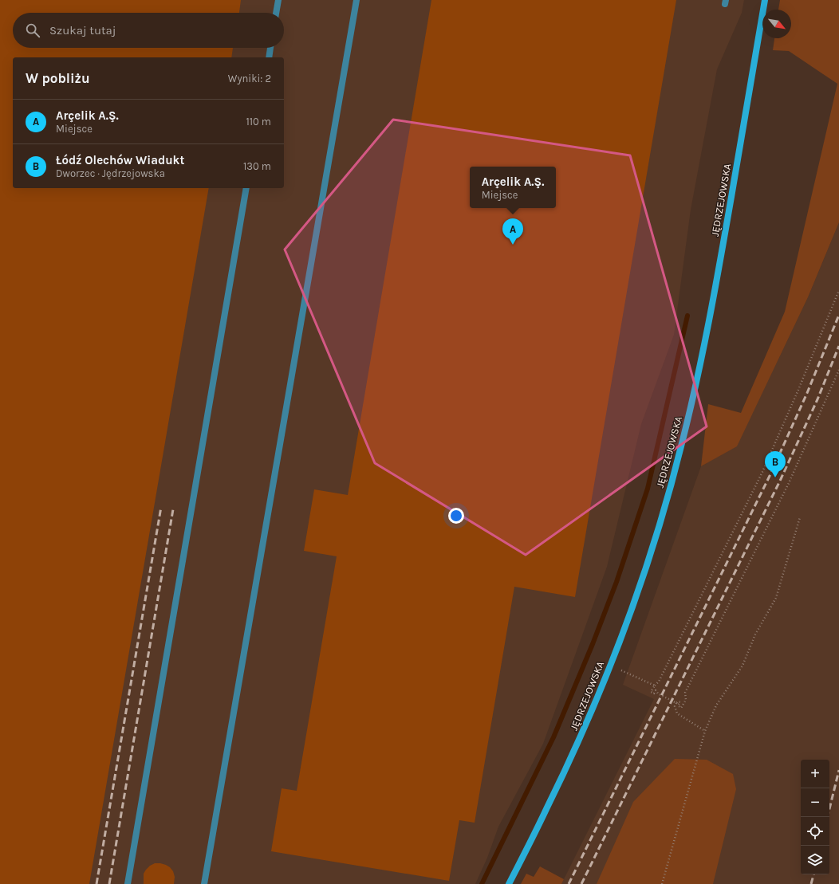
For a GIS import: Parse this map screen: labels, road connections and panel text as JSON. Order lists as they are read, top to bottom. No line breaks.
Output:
{"streets":{"street":["JĘDRZEJOWSKA"]},"north":"bottom right","page":{"search":"Szukaj tutaj","heading":["W pobliżu","Wyniki: 2"],"list":[{"mark":"A","name":"Arçelik A.Ş.","note":"Miejsce","value":"110 m"},{"mark":"B","name":"Łódź Olechów Wiadukt","note":"Dworzec · Jędrzejowska","value":"130 m"}],"popup":["Arçelik A.Ş.","Miejsce"],"pins":["A","B"],"map_buttons":["+","−"]}}
